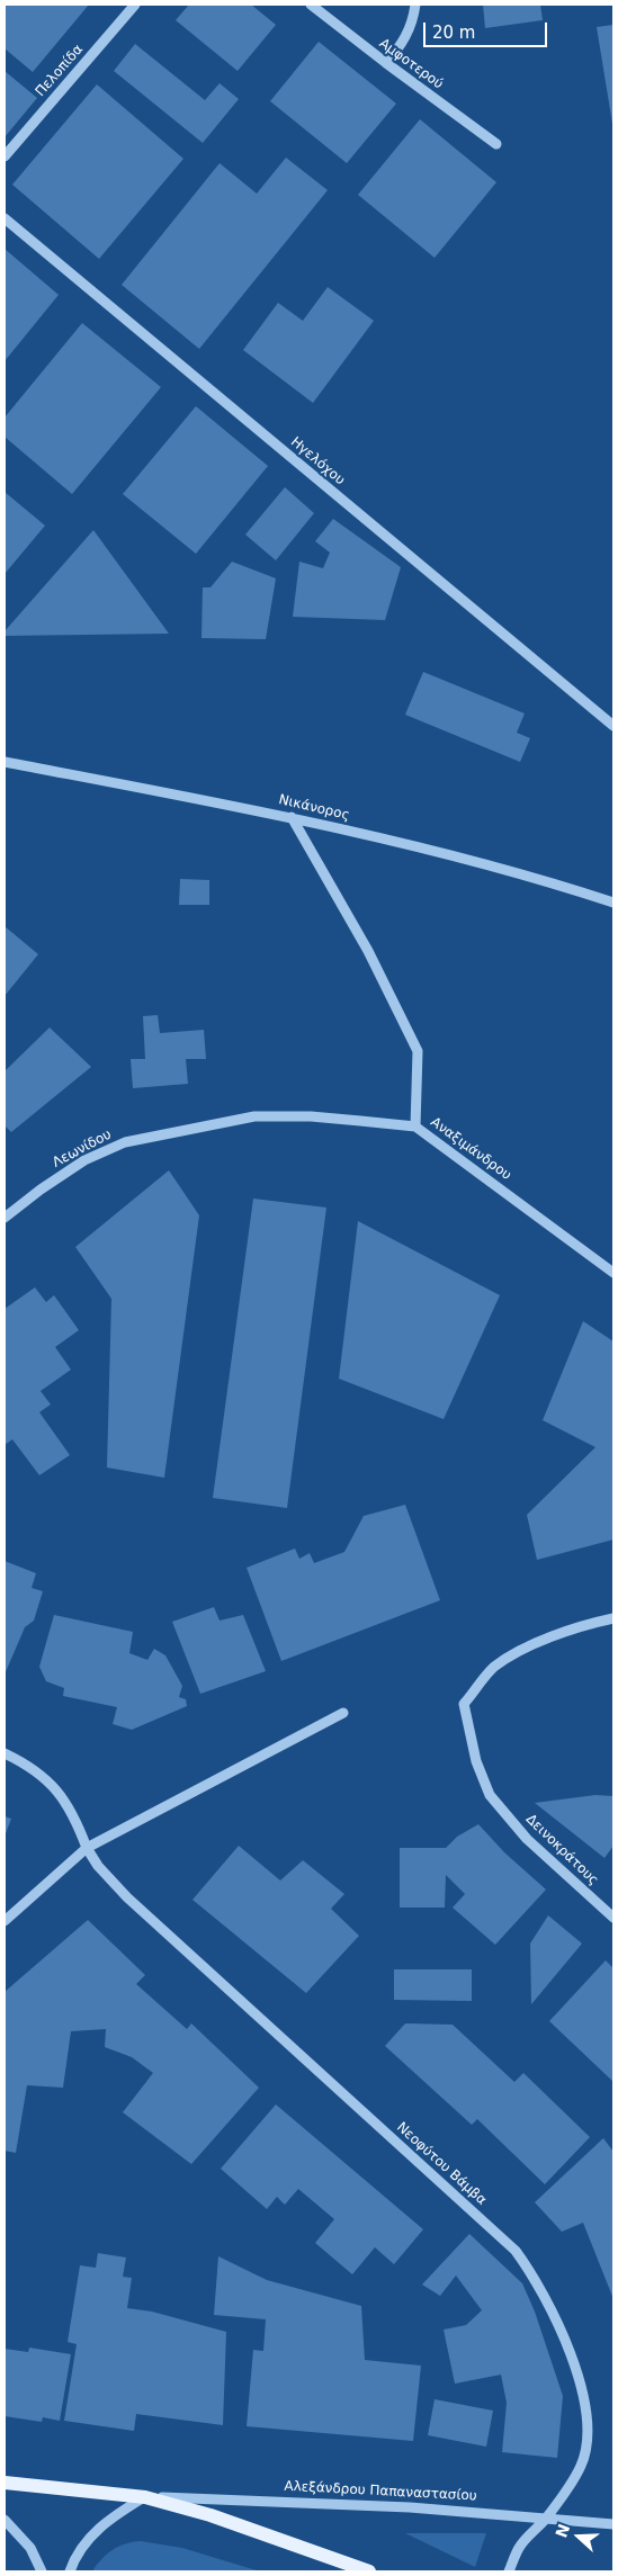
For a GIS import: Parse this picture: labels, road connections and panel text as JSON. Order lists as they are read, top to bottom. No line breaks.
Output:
{"streets":{"main road":["Αλεξάνδρου Παπαναστασίου"],"street":["Αμφοτερού","Πελοπίδα","Ηγελόχου","Νικάνορος","Λεωνίδου","Αναξιμάνδρου","Δεινοκράτους","Νεοφύτου Βάμβα"]},"crossings":[["Λεωνίδου","Αναξιμάνδρου"],["Νεοφύτου Βάμβα","Αλεξάνδρου Παπαναστασίου"]],"scale_bar":"20 m","north":"left"}
